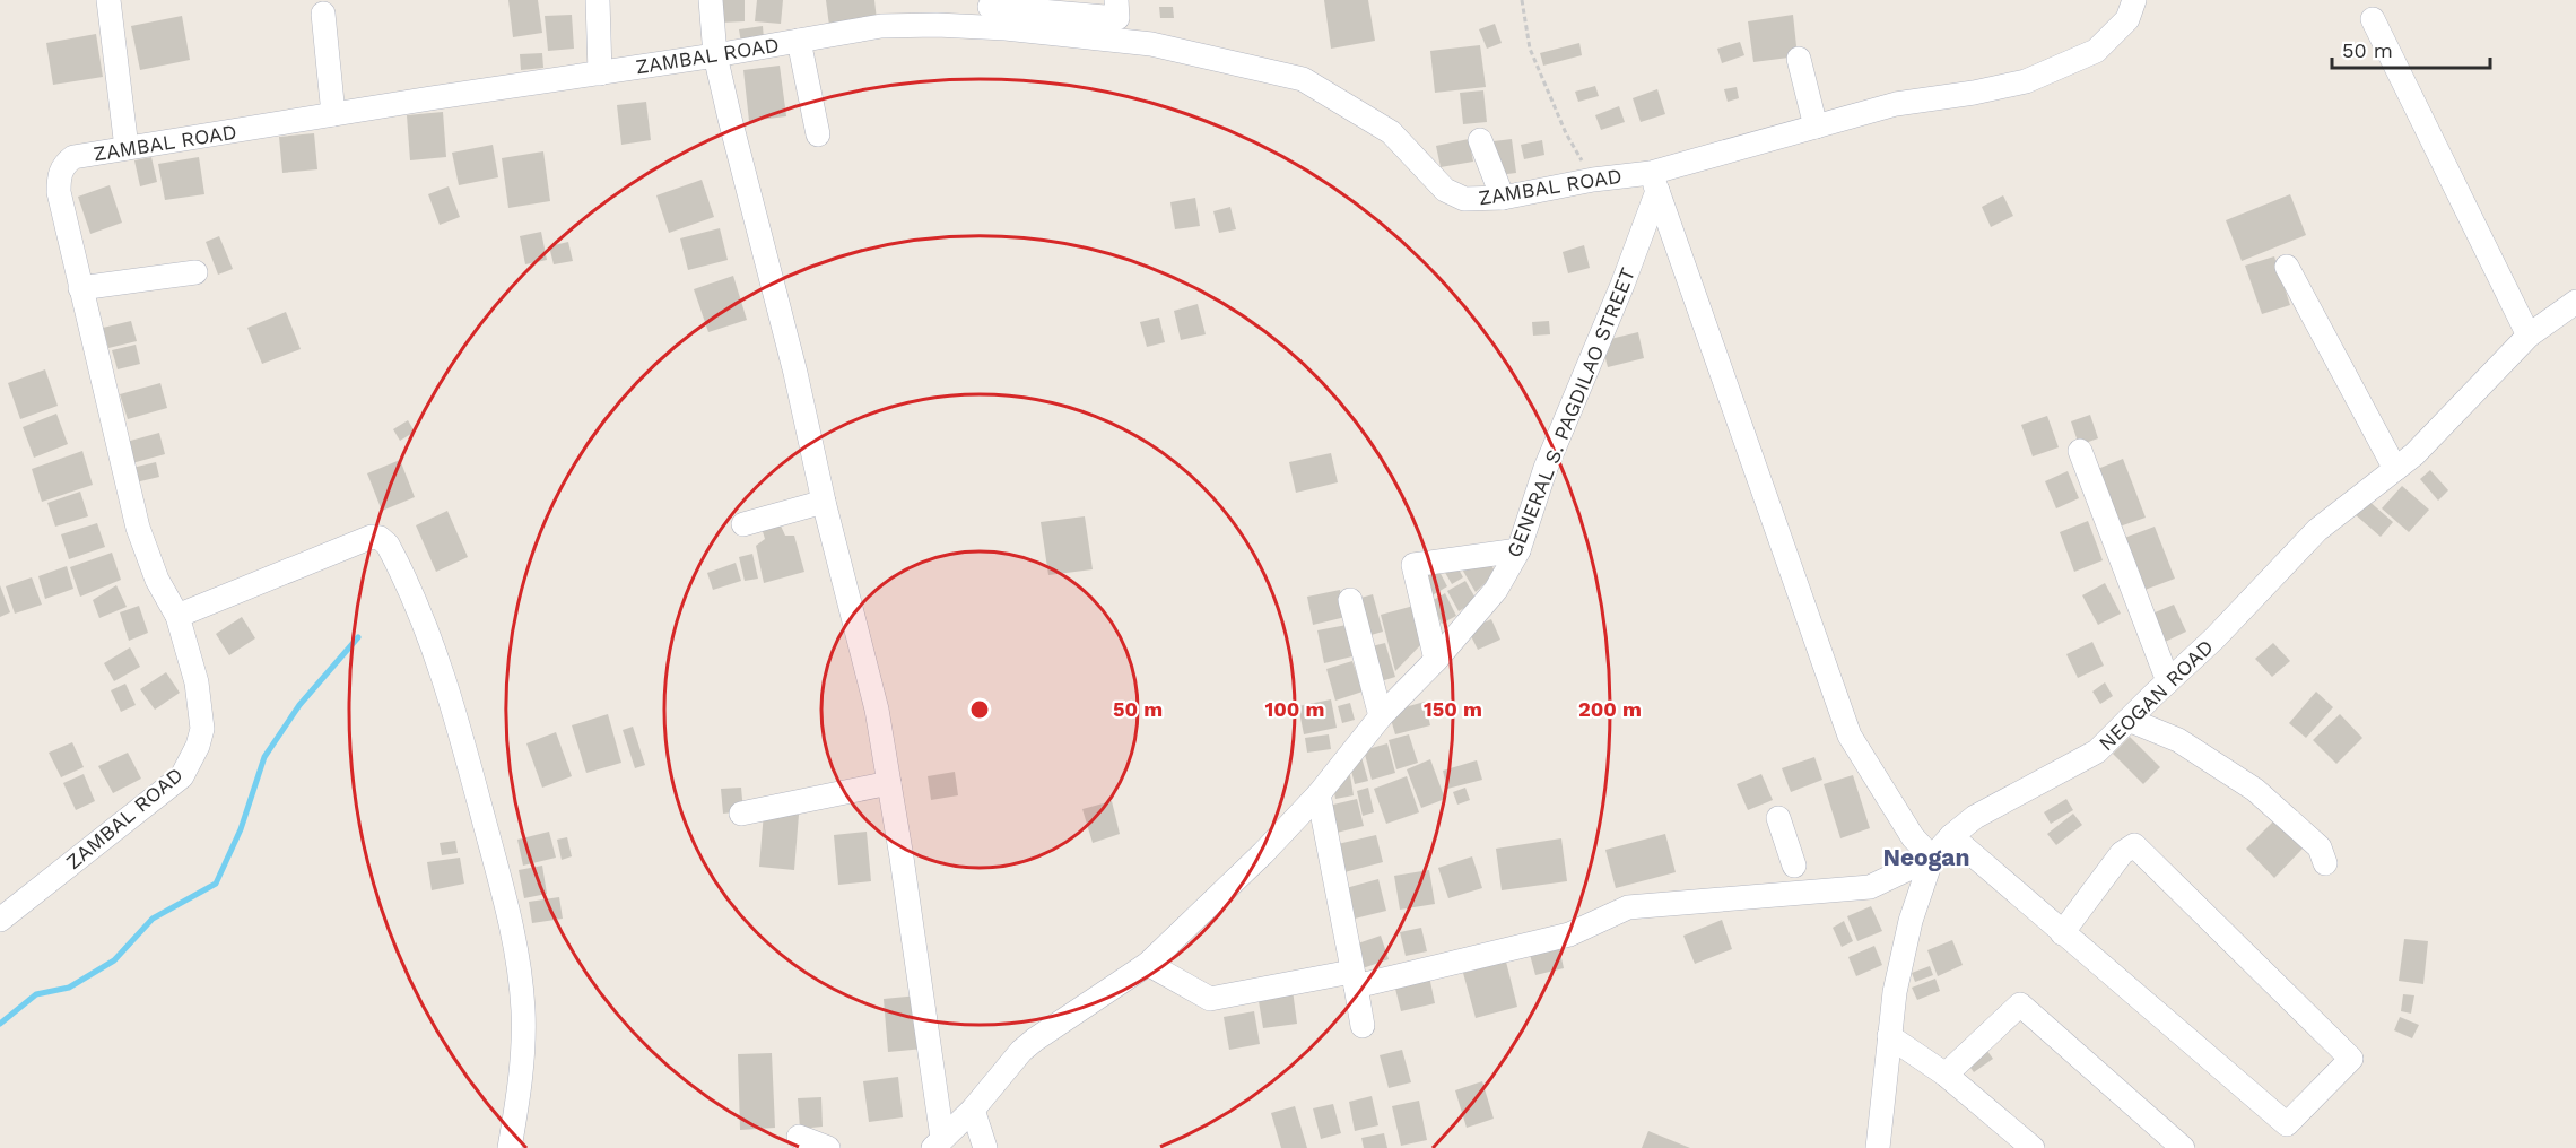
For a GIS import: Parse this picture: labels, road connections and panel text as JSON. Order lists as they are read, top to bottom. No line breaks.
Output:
{"streets":{"street":["ZAMBAL ROAD","GENERAL S. PAGDILAO STREET","NEOGAN ROAD"]},"crossings":[["ZAMBAL ROAD","GENERAL S. PAGDILAO STREET"]],"districts":["Neogan"],"scale_bar":"50 m","rings":["50 m","100 m","150 m","200 m"]}
